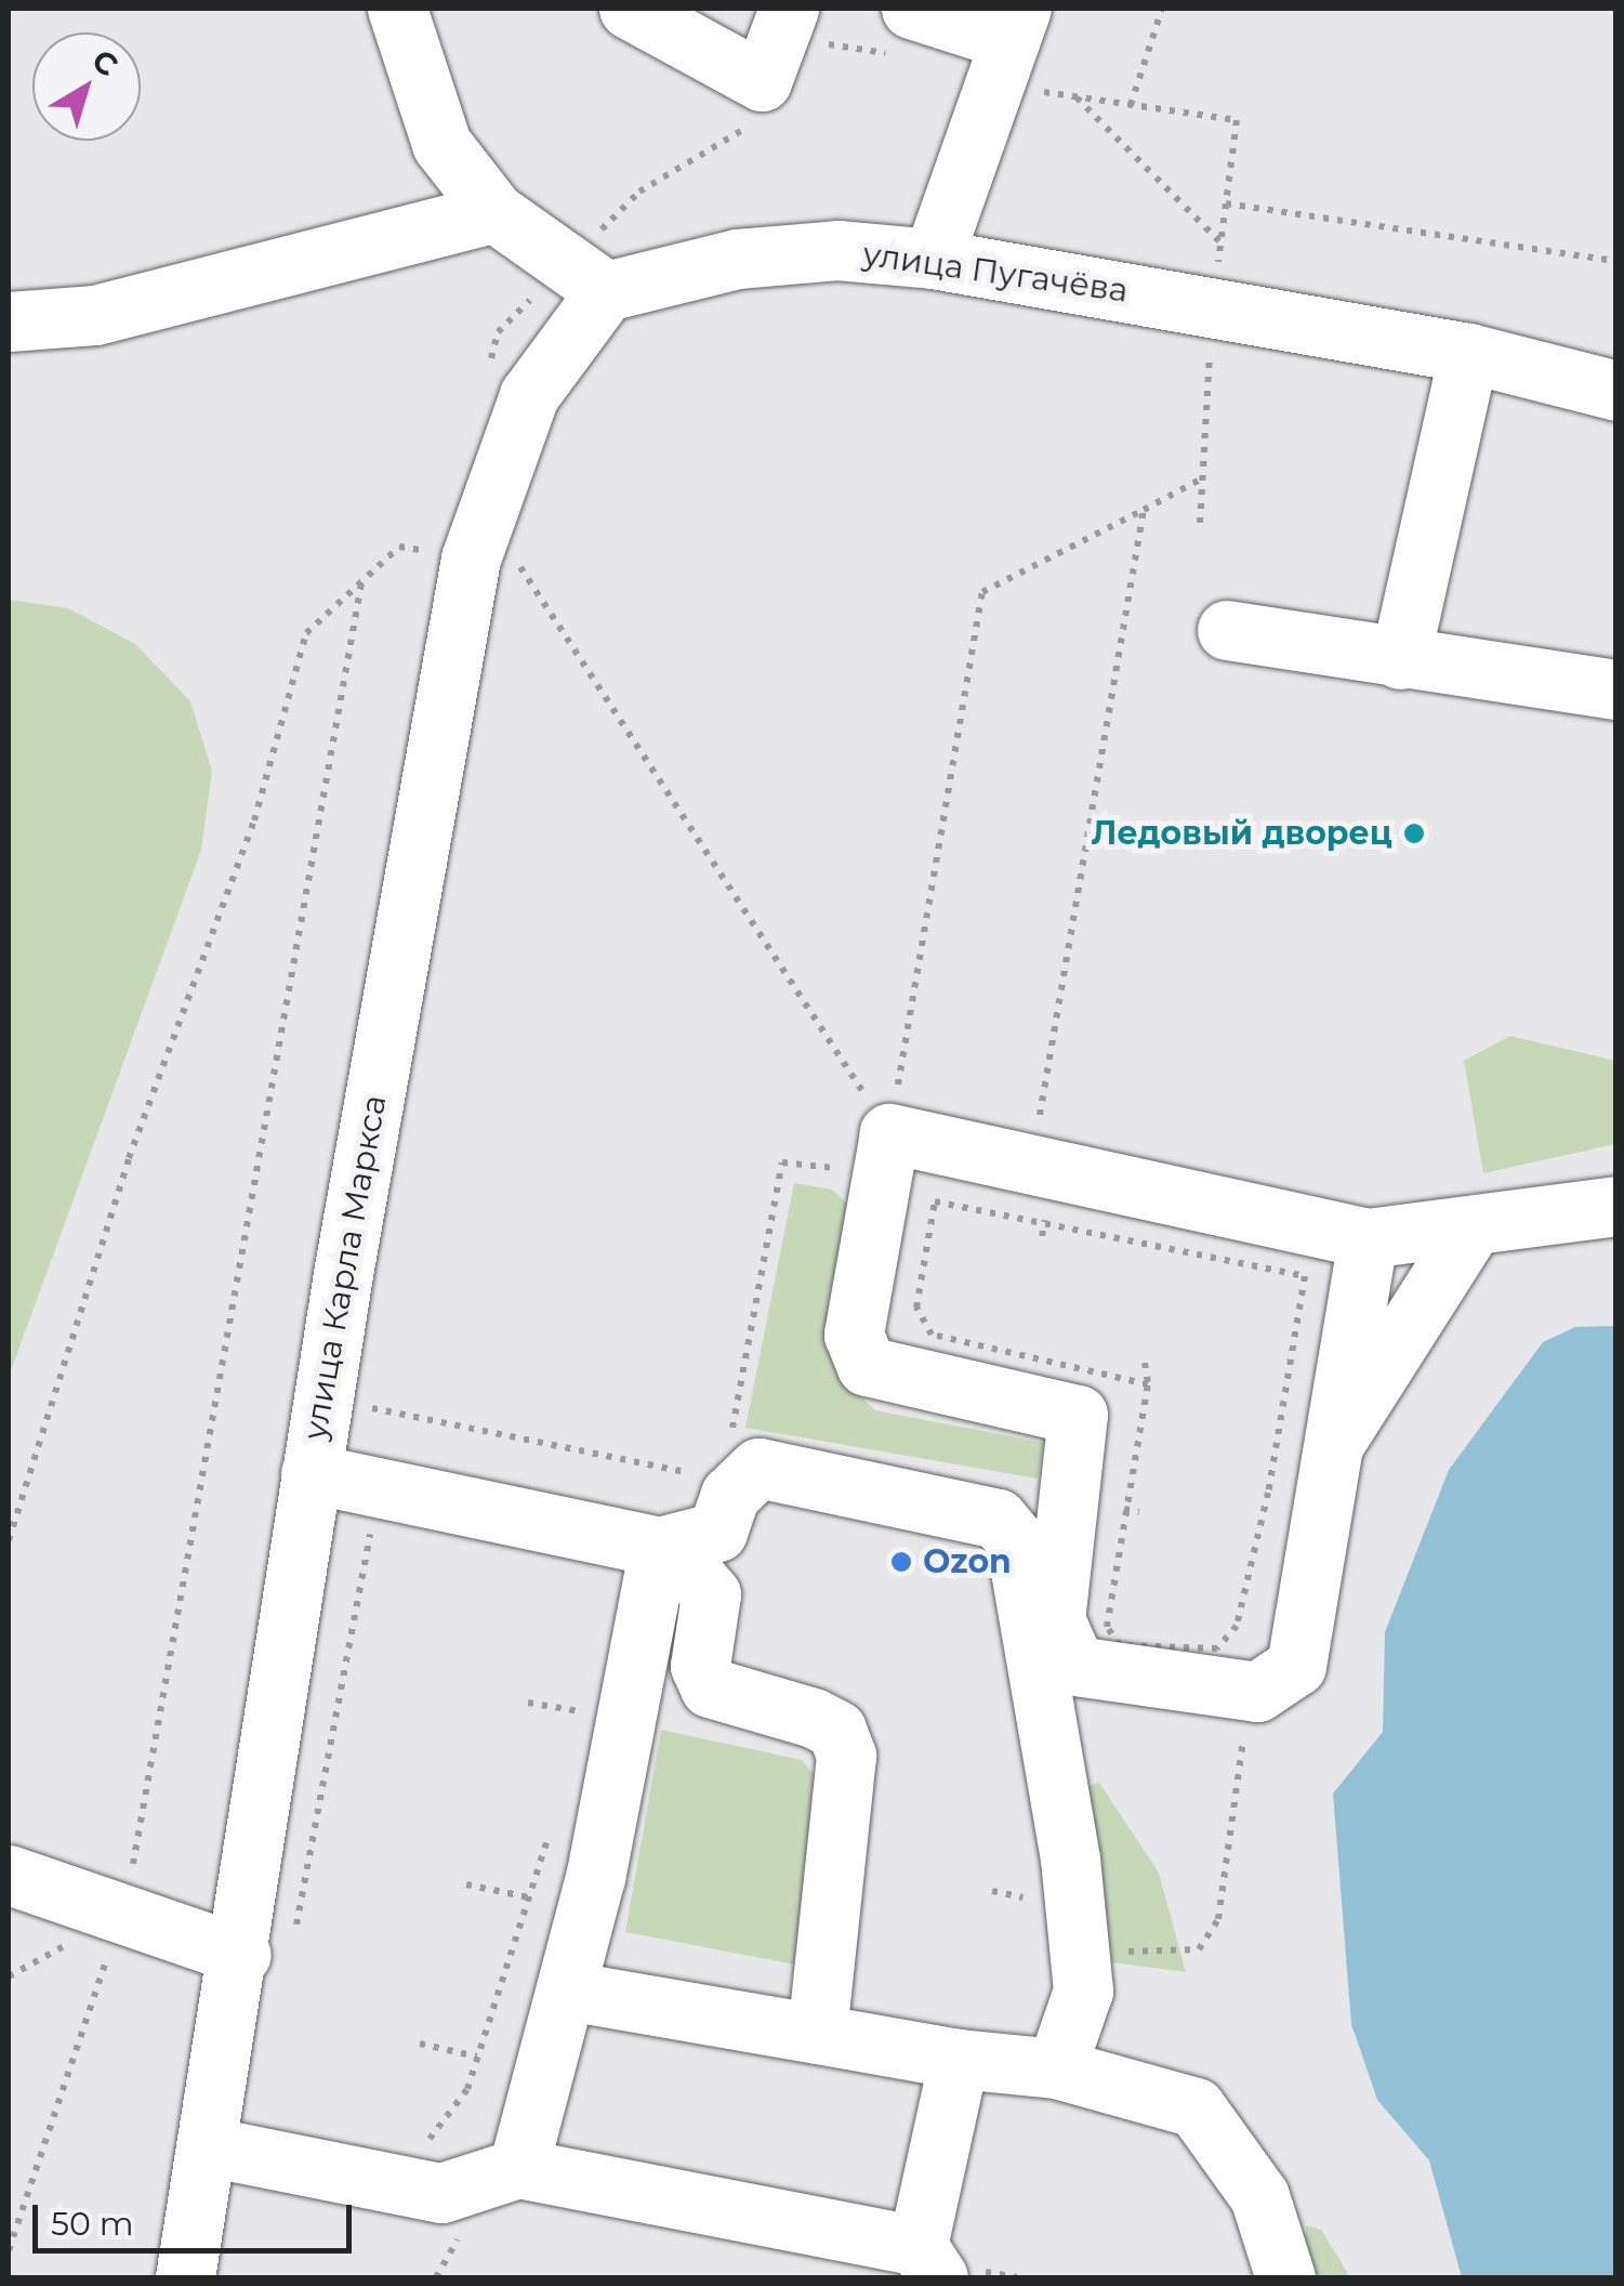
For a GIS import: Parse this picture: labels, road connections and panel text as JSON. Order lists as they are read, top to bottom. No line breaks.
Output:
{"streets":{"street":["улица Пугачёва","улица Карла Маркса"]},"crossings":[["улица Пугачёва","улица Карла Маркса"]],"places":["Ледовый дворец","Ozon"],"scale_bar":"50 m","north":"top right"}
